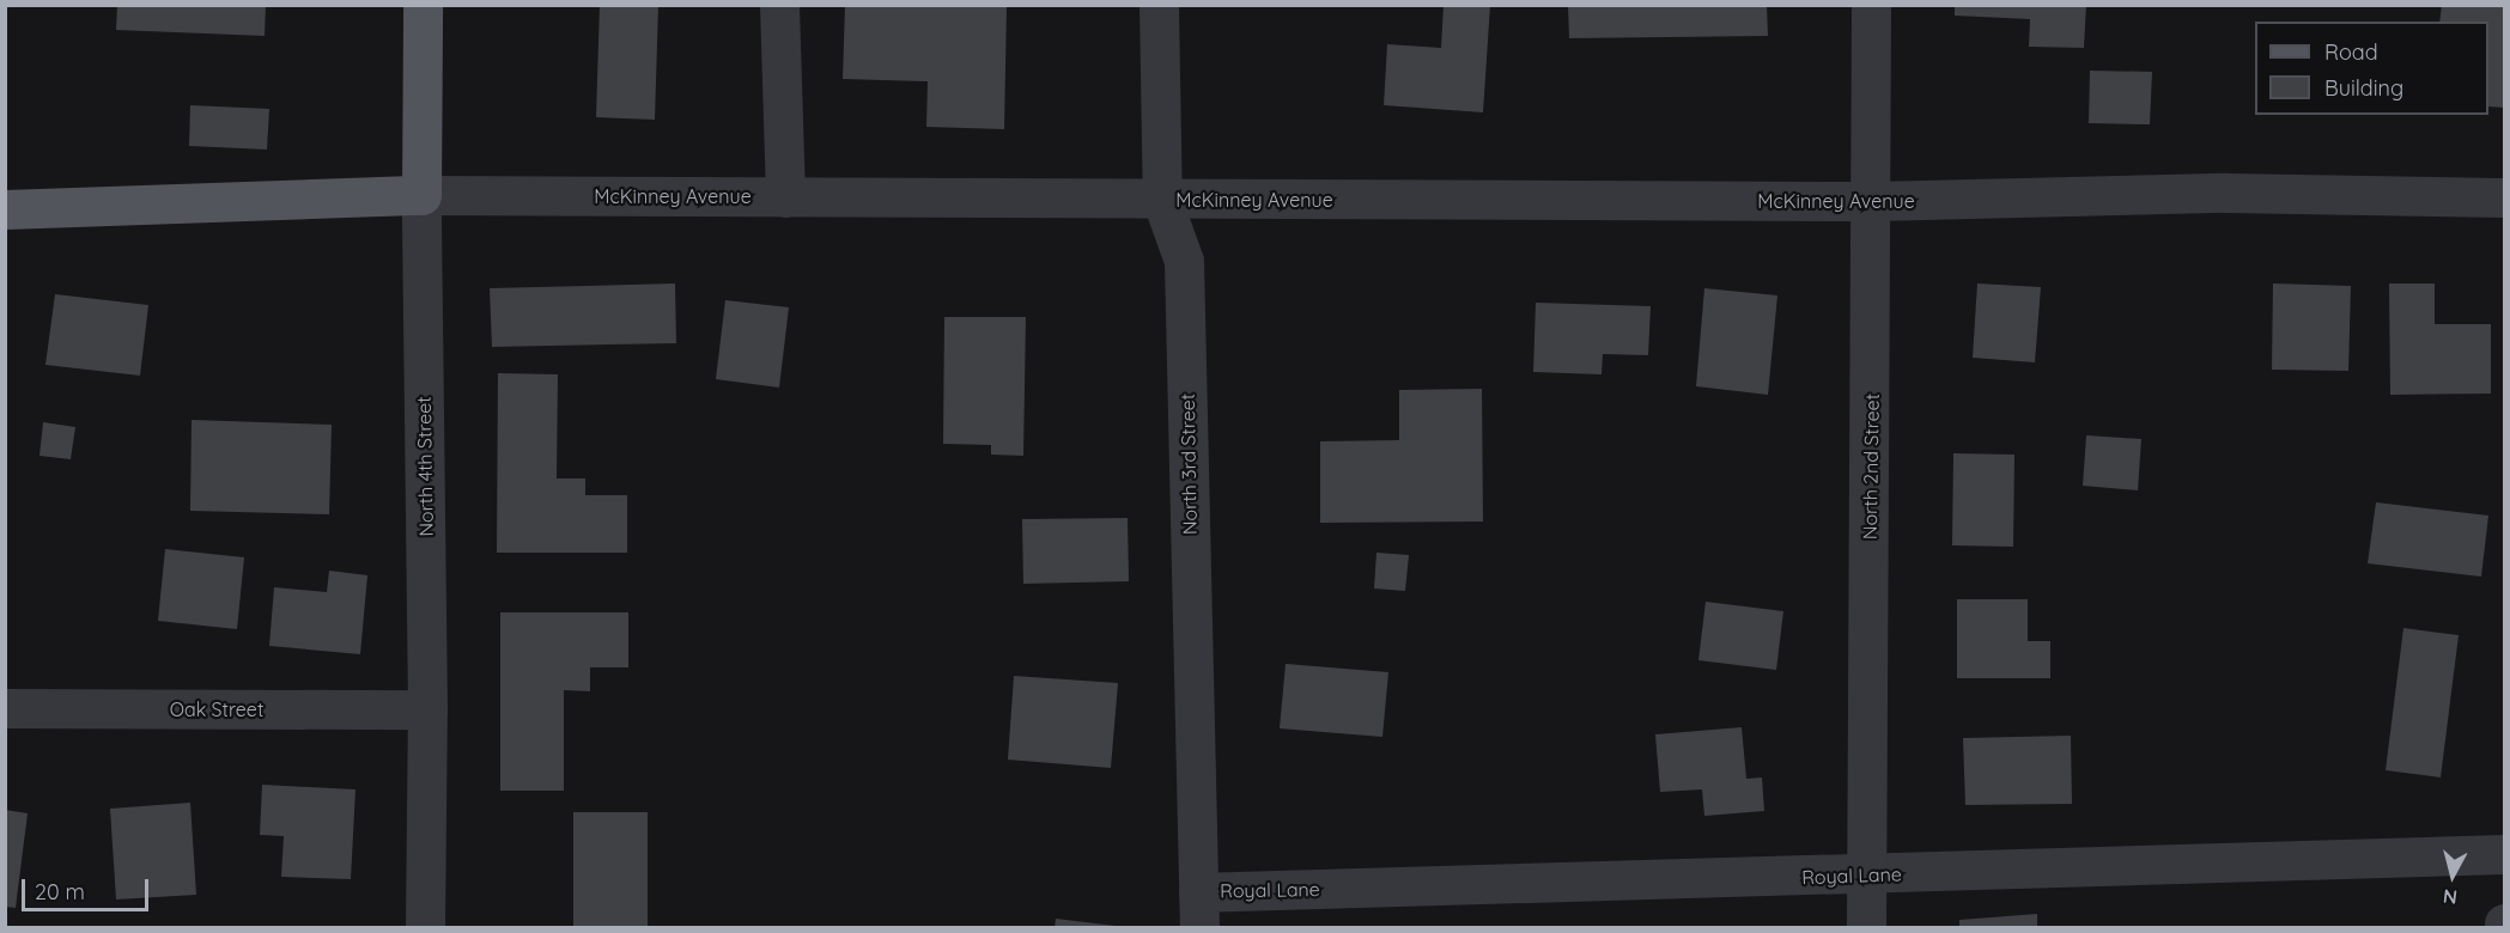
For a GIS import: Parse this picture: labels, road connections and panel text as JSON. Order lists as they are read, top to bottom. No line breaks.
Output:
{"streets":{"main road":["McKinney Avenue","North 4th Street"],"street":["North 3rd Street","North 2nd Street","Oak Street","Royal Lane"]},"crossings":[["McKinney Avenue","North 3rd Street"],["McKinney Avenue","North 4th Street"],["McKinney Avenue","North 2nd Street"],["North 3rd Street","Royal Lane"],["North 4th Street","Oak Street"],["North 2nd Street","Royal Lane"]],"legend":["Road","Building"],"scale_bar":"20 m","north":"bottom"}
